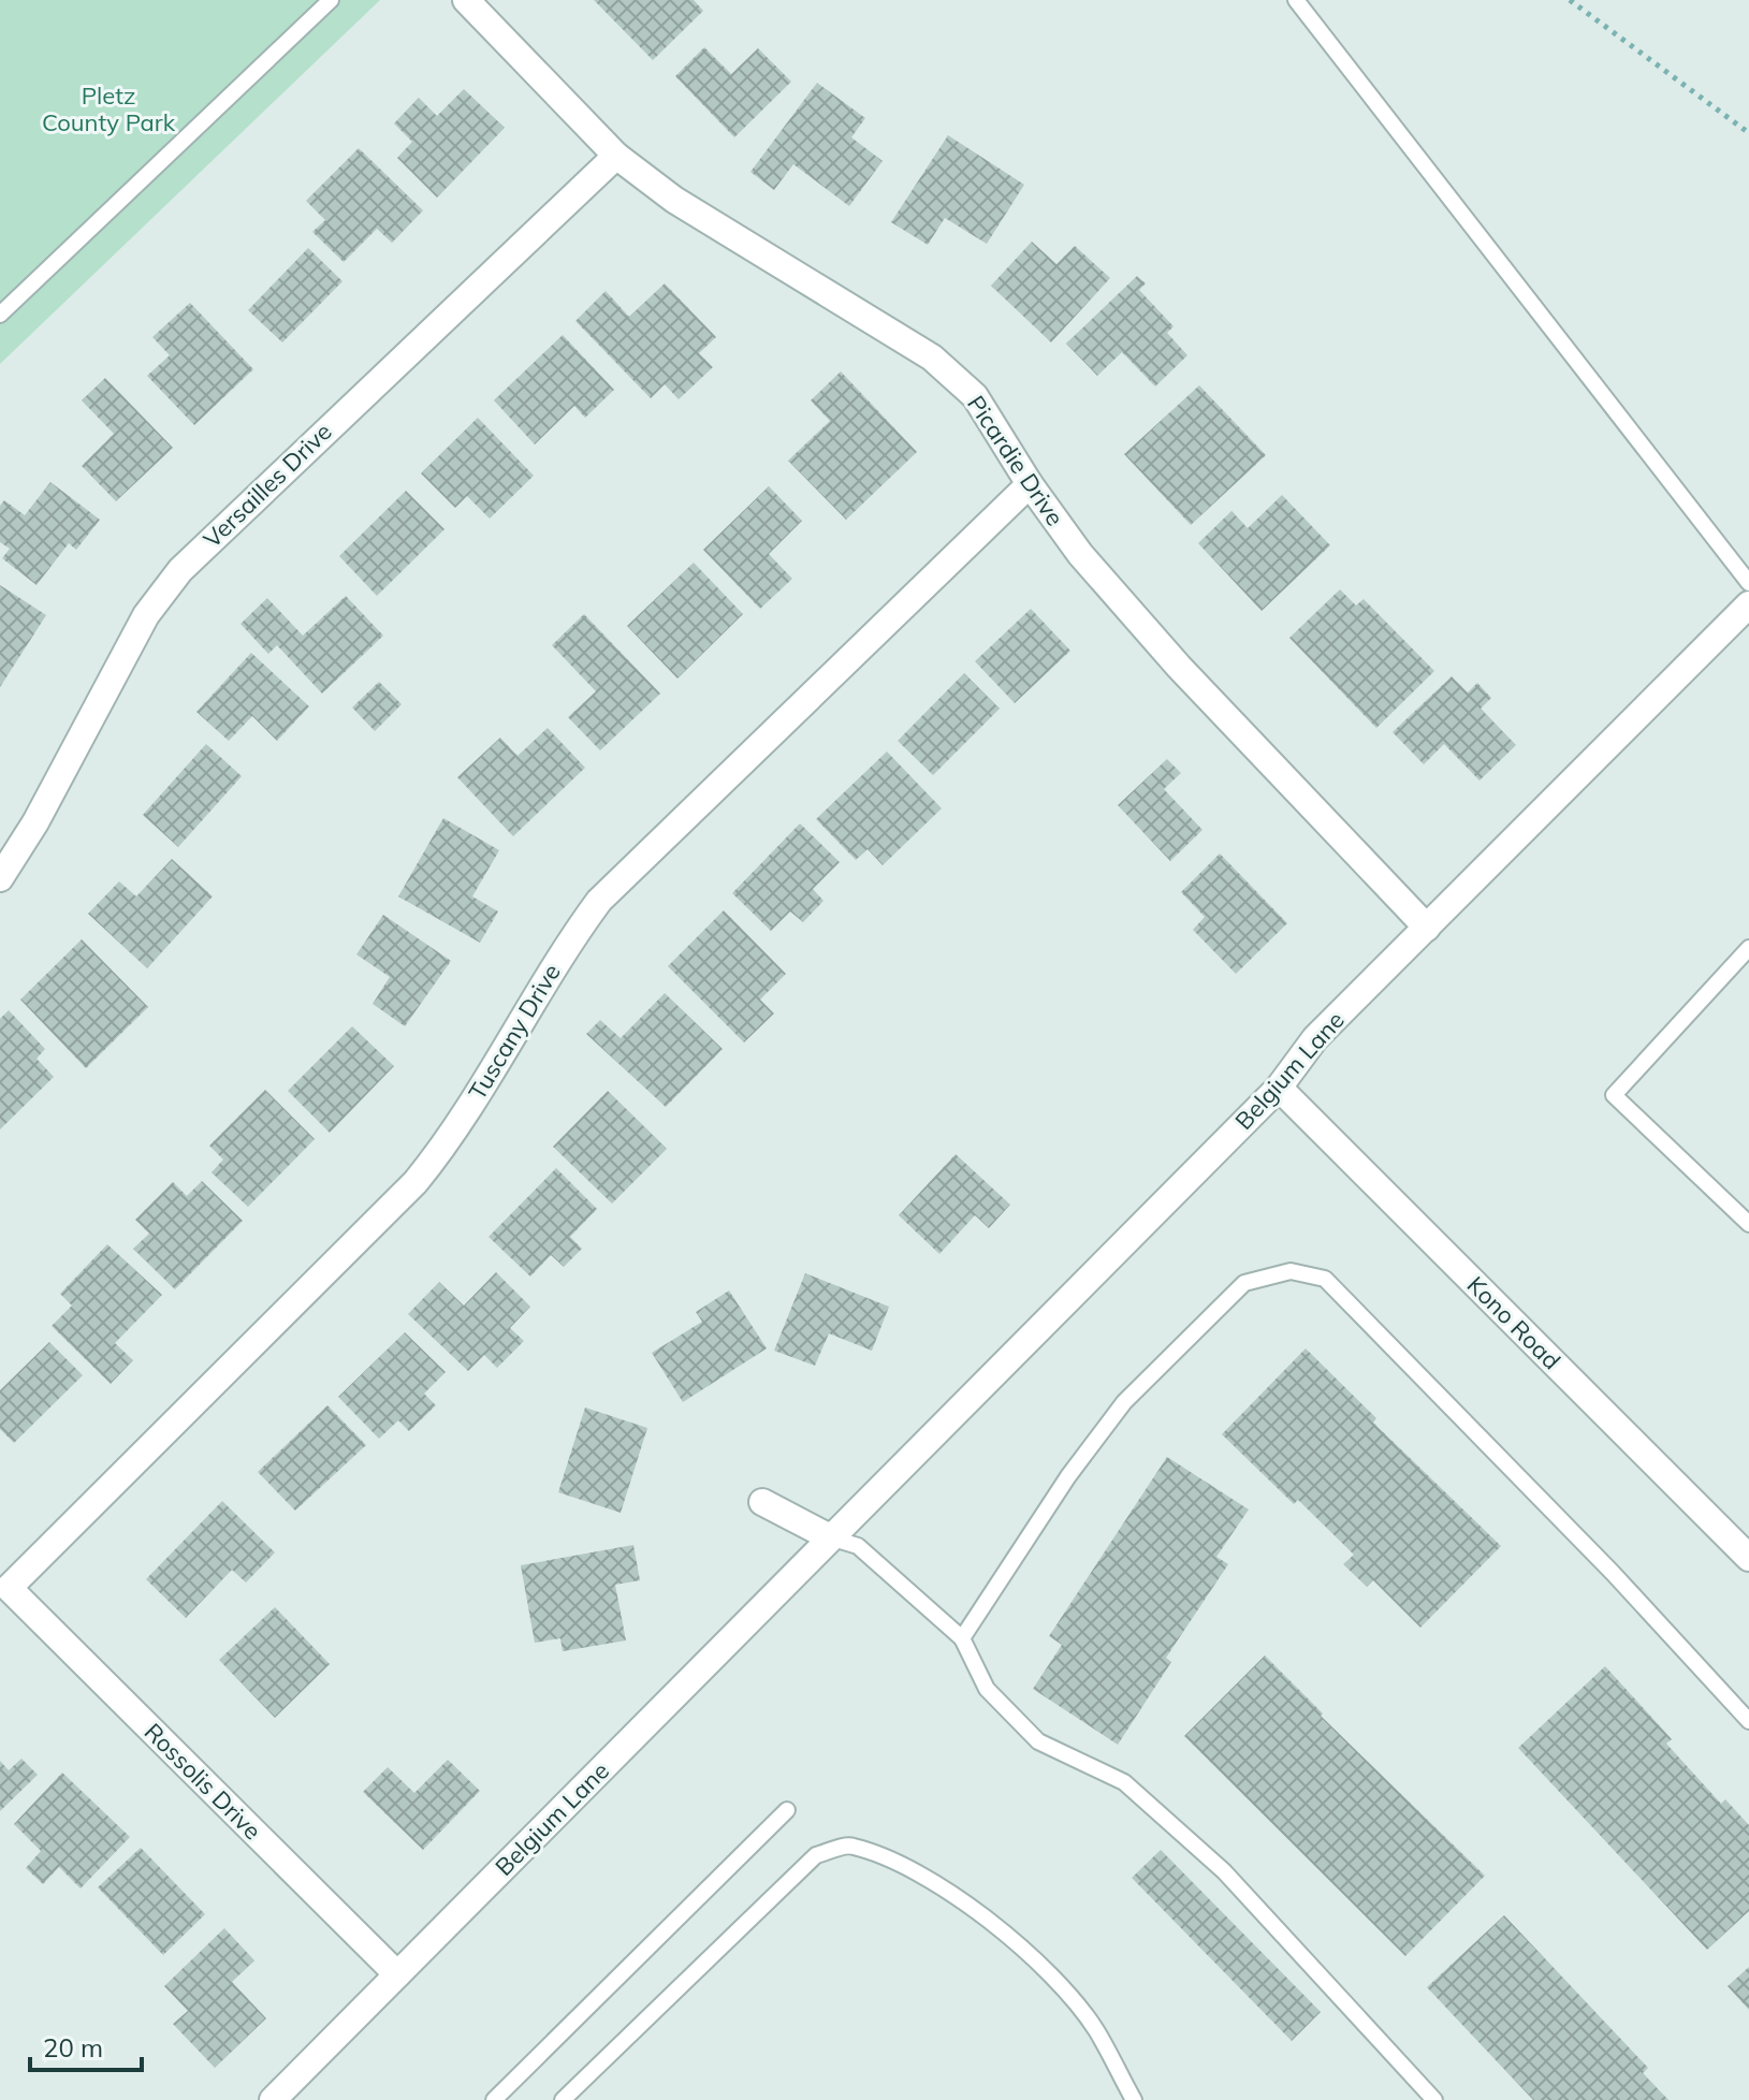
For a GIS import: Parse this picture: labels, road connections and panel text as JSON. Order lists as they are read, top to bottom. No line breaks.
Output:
{"streets":{"street":["Picardie Drive","Versailles Drive","Tuscany Drive","Belgium Lane","Kono Road","Rossolis Drive"]},"crossings":[["Picardie Drive","Versailles Drive"],["Picardie Drive","Tuscany Drive"],["Picardie Drive","Belgium Lane"],["Tuscany Drive","Rossolis Drive"],["Belgium Lane","Kono Road"],["Belgium Lane","Rossolis Drive"]],"parks":["Pletz County Park"],"scale_bar":"20 m"}
